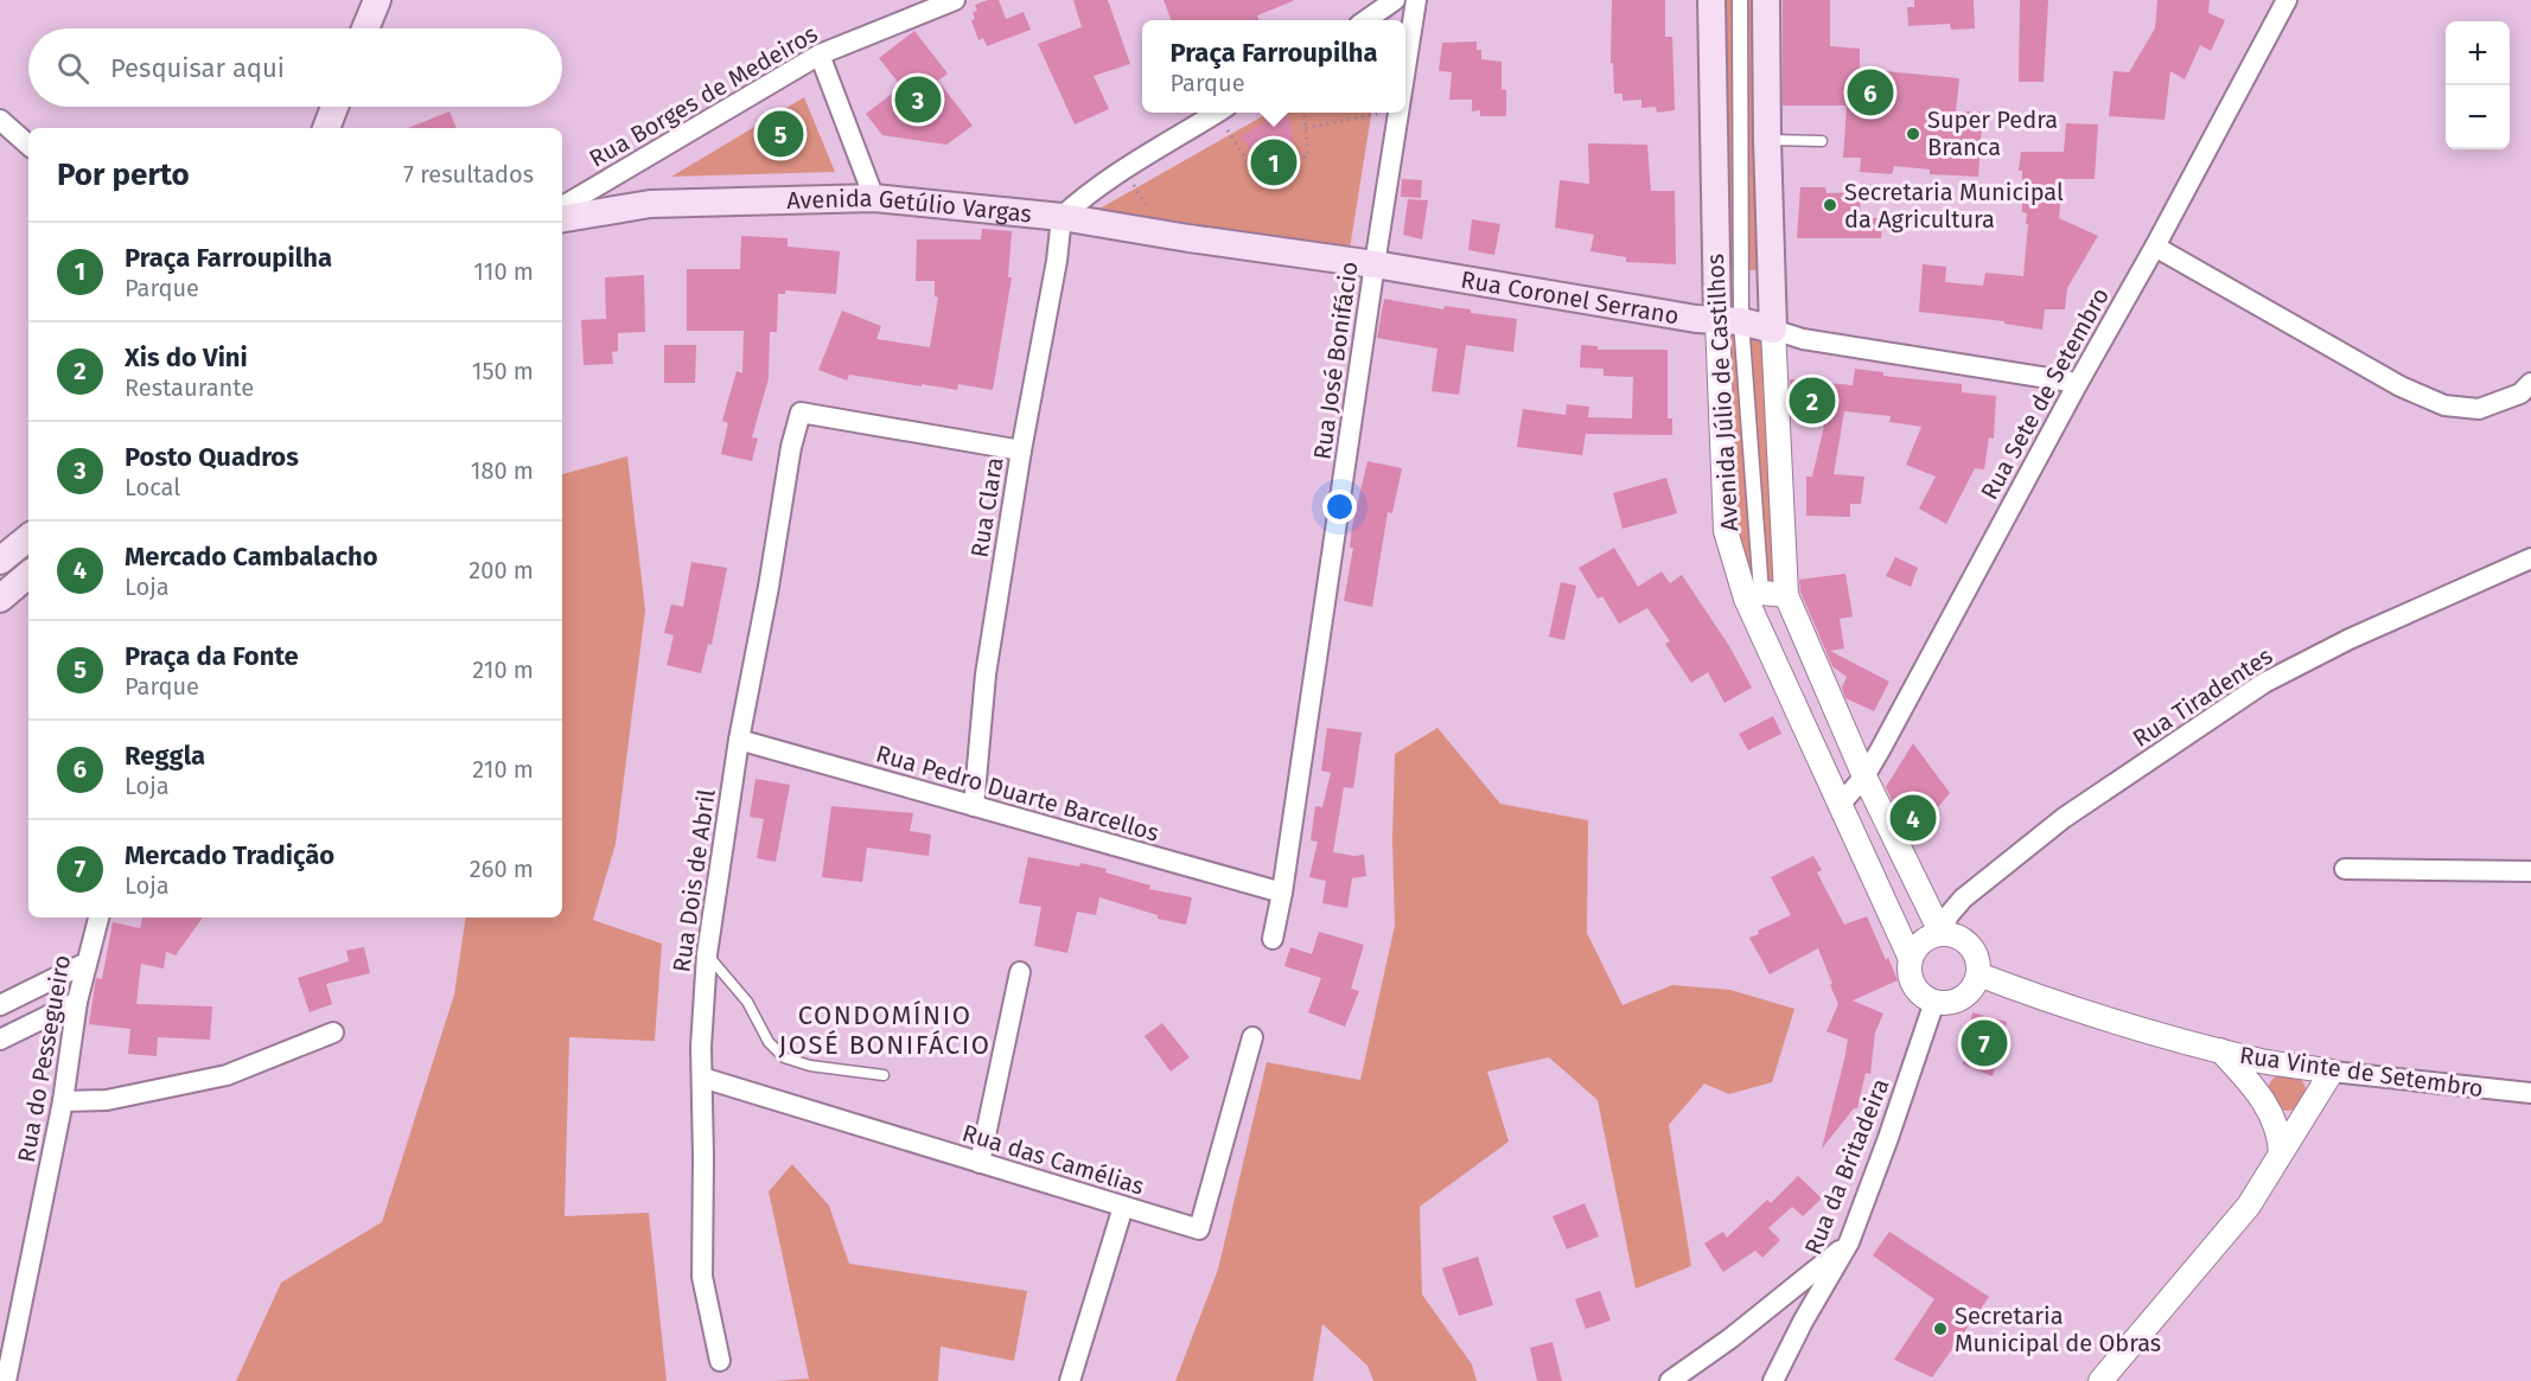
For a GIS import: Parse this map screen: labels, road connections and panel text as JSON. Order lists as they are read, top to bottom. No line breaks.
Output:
{"streets":{"main road":["Avenida Getúlio Vargas","Rua Coronel Serrano","Avenida Júlio de Castilhos"],"street":["Rua Borges de Medeiros","Rua José Bonifácio","Rua Sete de Setembro","Rua Clara","Rua Tiradentes","Rua Pedro Duarte Barcellos","Rua Dois de Abril","Rua do Pessegueiro","Rua Vinte de Setembro","Rua das Camélias","Rua da Britadeira"]},"crossings":[["Avenida Getúlio Vargas","Rua Coronel Serrano"],["Avenida Getúlio Vargas","Rua Clara"],["Rua Coronel Serrano","Rua José Bonifácio"],["Rua Coronel Serrano","Avenida Júlio de Castilhos"],["Rua Coronel Serrano","Rua Sete de Setembro"],["Rua Coronel Serrano","Rua Clara"],["Rua José Bonifácio","Rua Pedro Duarte Barcellos"],["Avenida Júlio de Castilhos","Rua Sete de Setembro"],["Rua Clara","Rua Pedro Duarte Barcellos"],["Rua Clara","Rua Dois de Abril"],["Rua Tiradentes","Rua Vinte de Setembro"],["Rua Tiradentes","Rua da Britadeira"],["Rua Pedro Duarte Barcellos","Rua Dois de Abril"],["Rua Dois de Abril","Rua das Camélias"],["Rua Vinte de Setembro","Rua da Britadeira"]],"districts":["CONDOMÍNIO JOSÉ BONIFÁCIO"],"places":["Super Pedra Branca","Secretaria Municipal da Agricultura","Secretaria Municipal de Obras"],"page":{"popup":["Praça Farroupilha","Parque"],"map_buttons":["+","−"],"search":"Pesquisar aqui","pins":["6","3","5","1","2","4","7"],"heading":["Por perto","7 resultados"],"list":[{"mark":"1","name":"Praça Farroupilha","note":"Parque","value":"110 m"},{"mark":"2","name":"Xis do Vini","note":"Restaurante","value":"150 m"},{"mark":"3","name":"Posto Quadros","note":"Local","value":"180 m"},{"mark":"4","name":"Mercado Cambalacho","note":"Loja","value":"200 m"},{"mark":"5","name":"Praça da Fonte","note":"Parque","value":"210 m"},{"mark":"6","name":"Reggla","note":"Loja","value":"210 m"},{"mark":"7","name":"Mercado Tradição","note":"Loja","value":"260 m"}]}}
